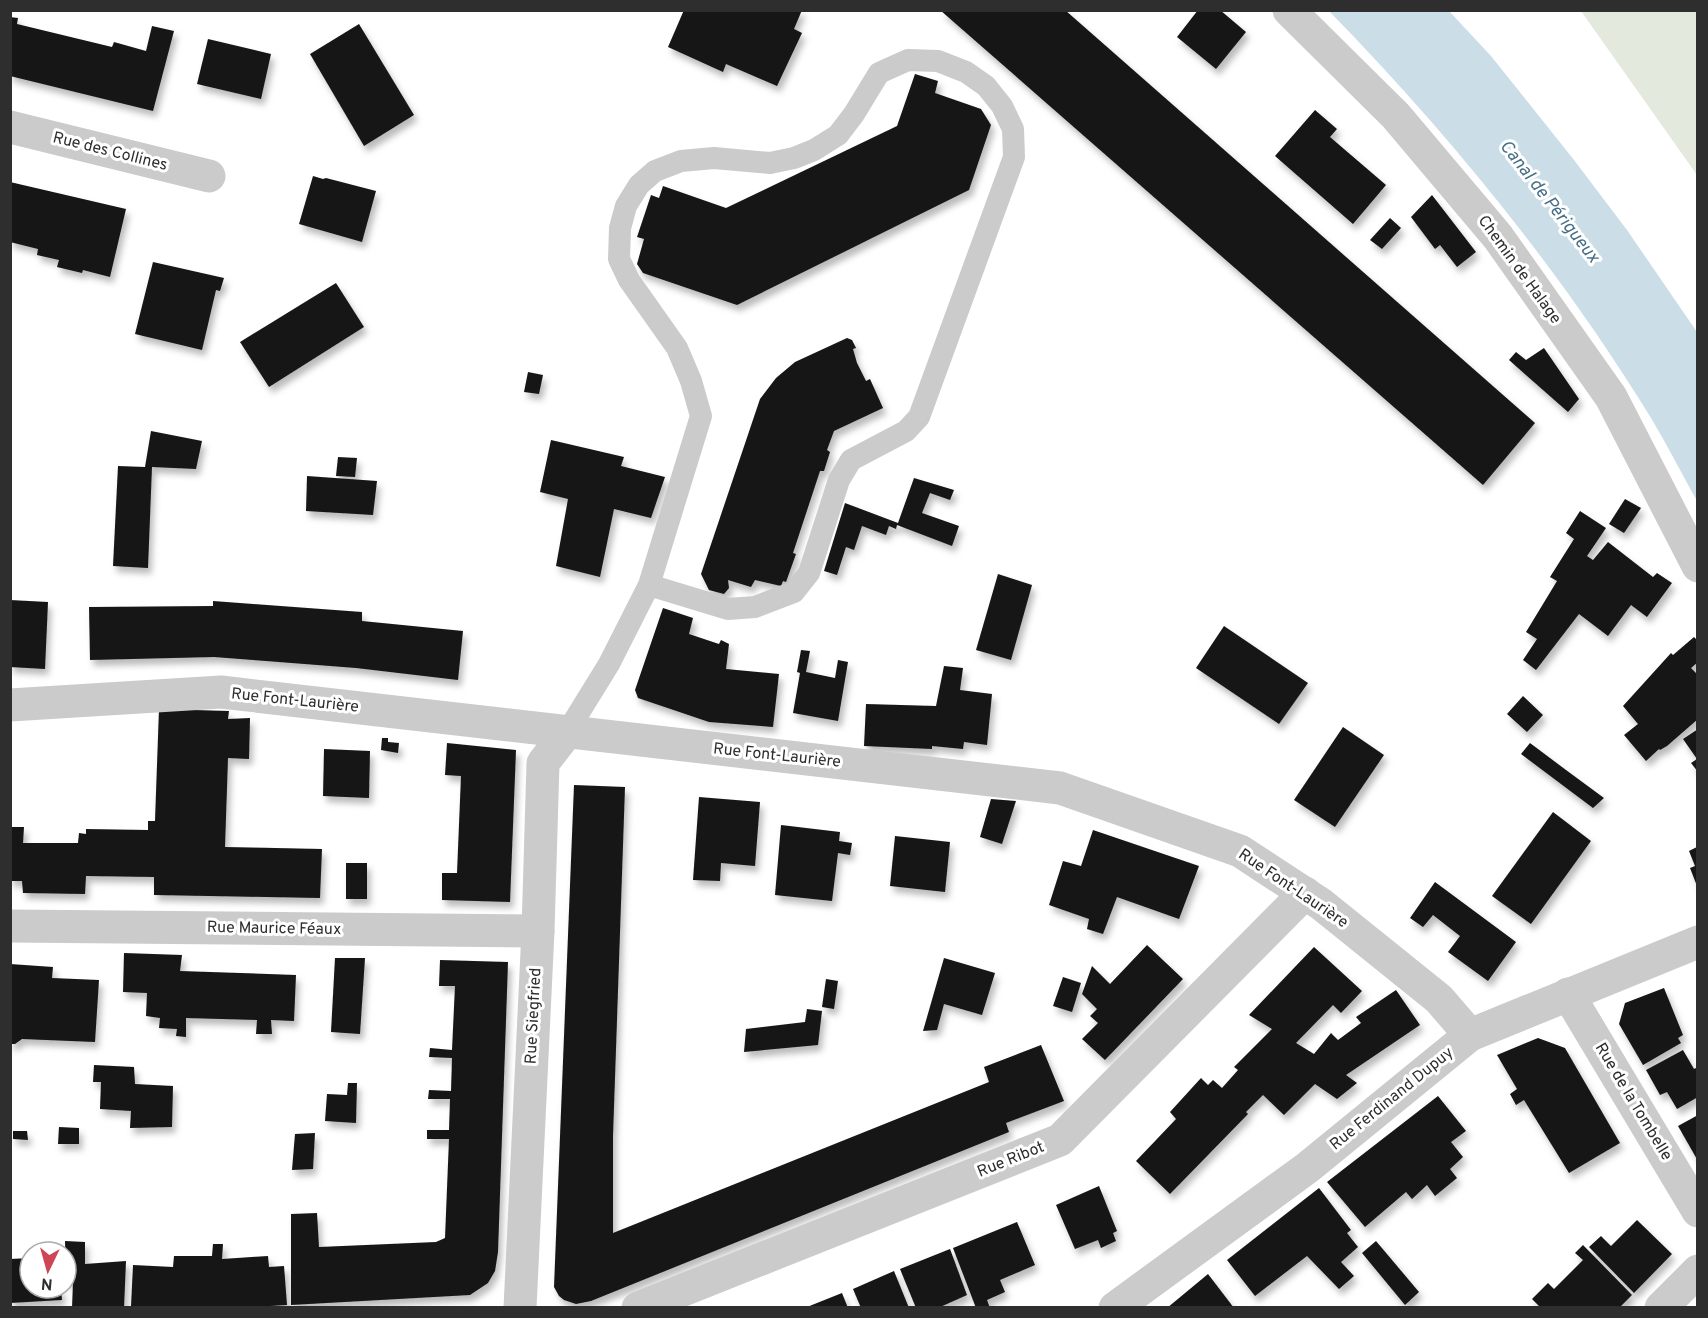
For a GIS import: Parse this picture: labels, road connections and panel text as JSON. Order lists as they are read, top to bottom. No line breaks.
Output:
{"streets":{"street":["Rue des Collines","Chemin de Halage","Rue Font-Laurière","Rue Maurice Féaux","Rue Siegfried","Rue Ferdinand Dupuy","Rue de la Tombelle","Rue Ribot"]},"crossings":[["Rue Font-Laurière","Rue Siegfried"],["Rue Font-Laurière","Rue Ferdinand Dupuy"],["Rue Font-Laurière","Rue Ribot"],["Rue Maurice Féaux","Rue Siegfried"],["Rue Ferdinand Dupuy","Rue de la Tombelle"]],"water":["Canal de Périgueux"],"north":"bottom"}
